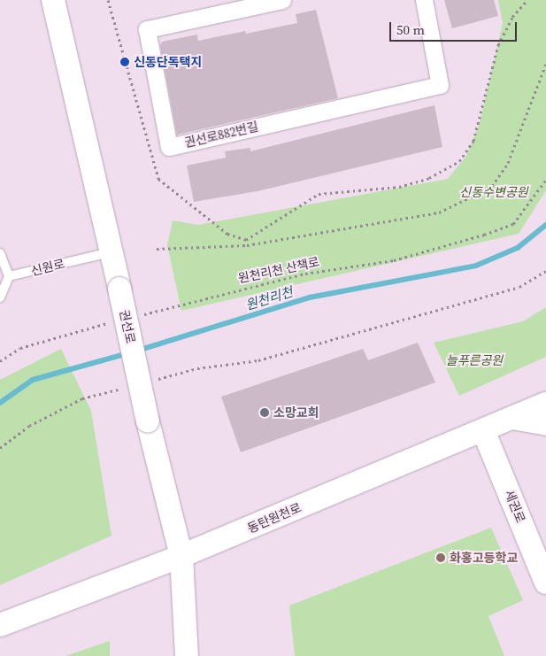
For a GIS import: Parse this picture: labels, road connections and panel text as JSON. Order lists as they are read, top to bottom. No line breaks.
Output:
{"streets":{"street":["권선로882번길","권선로","세권로","동탄원천로"],"lane":["신원로"],"path":["원천리천 산책로"]},"crossings":[["신원로","권선로"],["권선로","동탄원천로"],["세권로","동탄원천로"]],"water":["원천리천"],"parks":["신동수변공원","늘푸른공원"],"places":["신동단독택지","소망교회","화홍고등학교"],"scale_bar":"50 m"}
